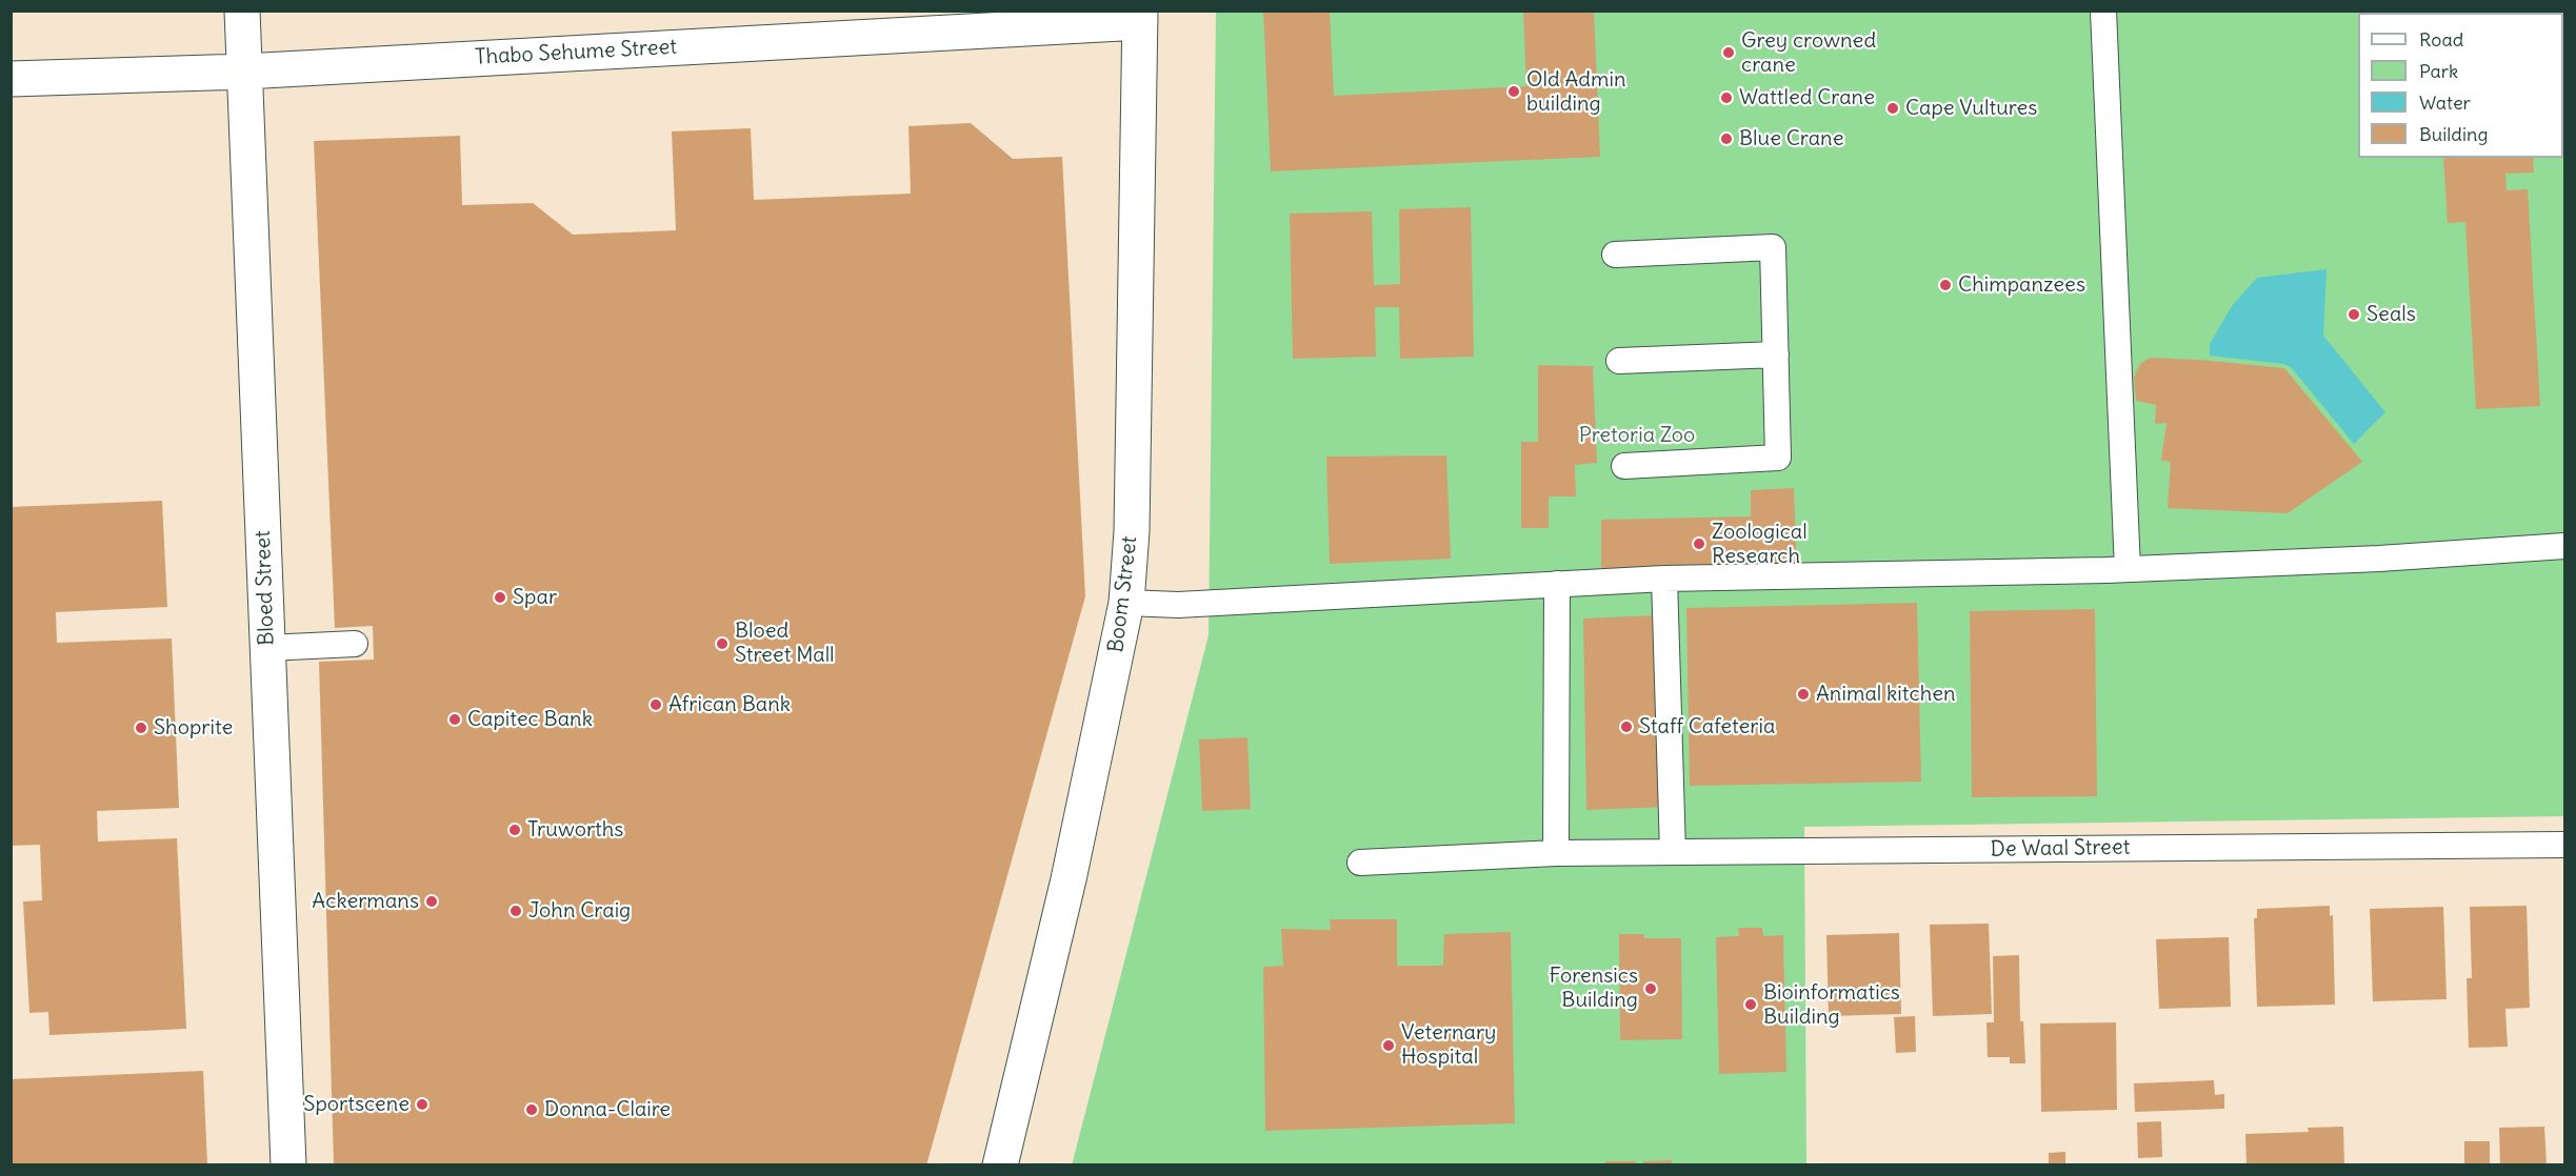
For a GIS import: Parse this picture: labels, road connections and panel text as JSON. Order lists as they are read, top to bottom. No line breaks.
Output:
{"streets":{"main road":["Thabo Sehume Street","Bloed Street","Boom Street"],"lane":["De Waal Street"]},"crossings":[["Thabo Sehume Street","Bloed Street"],["Thabo Sehume Street","Boom Street"]],"parks":["Pretoria Zoo"],"places":["Grey crowned crane","Old Admin building","Wattled Crane","Cape Vultures","Blue Crane","Chimpanzees","Seals","Zoological Research","Spar","Bloed Street Mall","Animal kitchen","African Bank","Capitec Bank","Staff Cafeteria","Shoprite","Truworths","Ackermans","John Craig","Forensics Building","Bioinformatics Building","Veternary Hospital","Sportscene","Donna-Claire"],"legend":["Road","Park","Water","Building"]}
